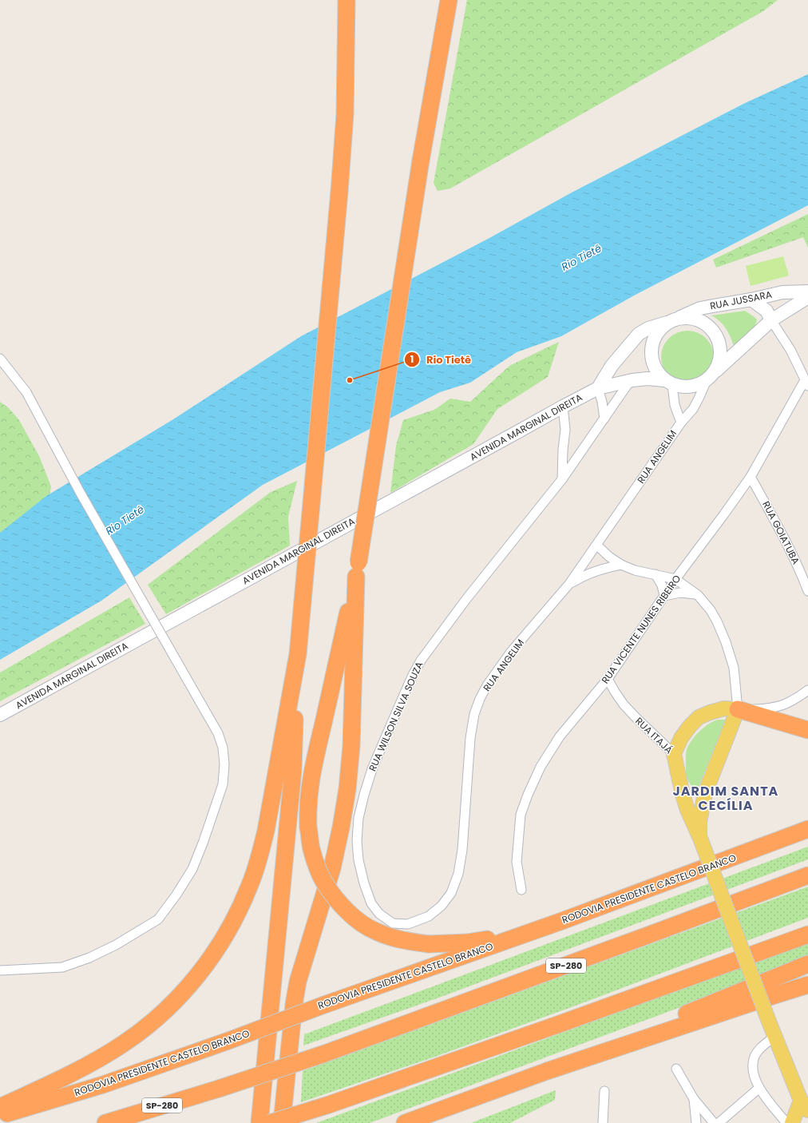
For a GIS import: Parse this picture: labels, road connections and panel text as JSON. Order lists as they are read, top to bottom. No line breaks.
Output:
{"streets":{"highway":["RODOVIA PRESIDENTE CASTELO BRANCO","SP-280"],"main road":["RUA JUSSARA","AVENIDA MARGINAL DIREITA","RUA ITAJÁ"],"street":["RUA ANGELIM","RUA GOIATUBA","RUA VICENTE NUNES RIBEIRO","RUA WILSON SILVA SOUZA"]},"crossings":[["RUA JUSSARA","AVENIDA MARGINAL DIREITA"],["RUA JUSSARA","RUA ANGELIM"],["AVENIDA MARGINAL DIREITA","RUA ANGELIM"],["AVENIDA MARGINAL DIREITA","RUA WILSON SILVA SOUZA"],["RUA ANGELIM","RUA WILSON SILVA SOUZA"],["RUA GOIATUBA","RUA VICENTE NUNES RIBEIRO"],["RUA VICENTE NUNES RIBEIRO","RUA ITAJÁ"]],"districts":["JARDIM SANTA CECÍLIA"],"water":["Rio Tietê"],"places":["Rio Tietê"]}
